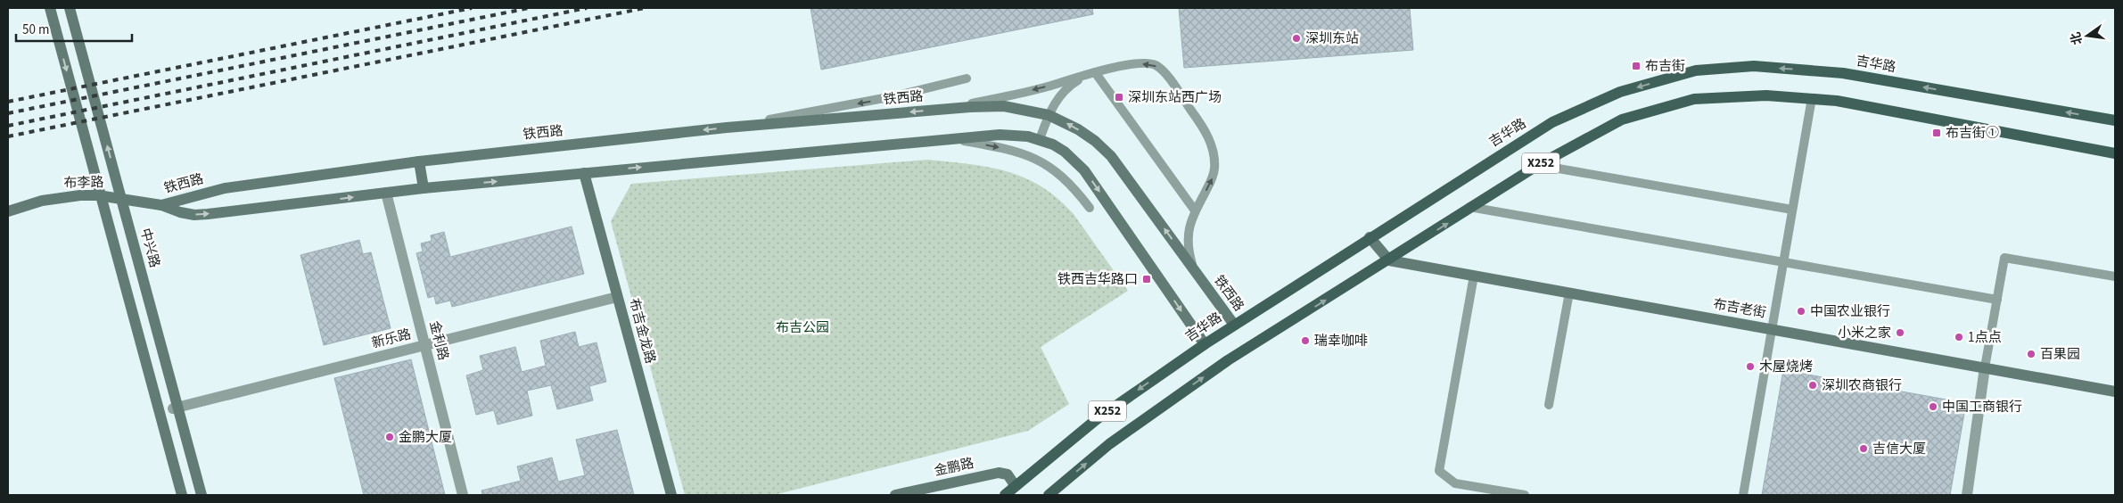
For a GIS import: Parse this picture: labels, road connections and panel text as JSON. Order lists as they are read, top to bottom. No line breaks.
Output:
{"streets":{"main road":["吉华路","铁西路","X252","布李路","中兴路","布吉老街","布吉金龙路","金鹏路"],"street":["新乐路","金利路"]},"crossings":[["吉华路","铁西路"],["吉华路","金鹏路"],["铁西路","布李路"],["铁西路","布吉金龙路"],["铁西路","金利路"],["X252","布吉老街"],["布吉金龙路","新乐路"],["新乐路","金利路"]],"parks":["布吉公园"],"places":{"other":["深圳东站","中国农业银行","小米之家","1点点","瑞幸咖啡","百果园","木屋烧烤","深圳农商银行","中国工商银行","金鹏大厦","吉信大厦"],"transit":["布吉街","深圳东站西广场","布吉街①","铁西吉华路口"]},"scale_bar":"50 m","north":"left"}
